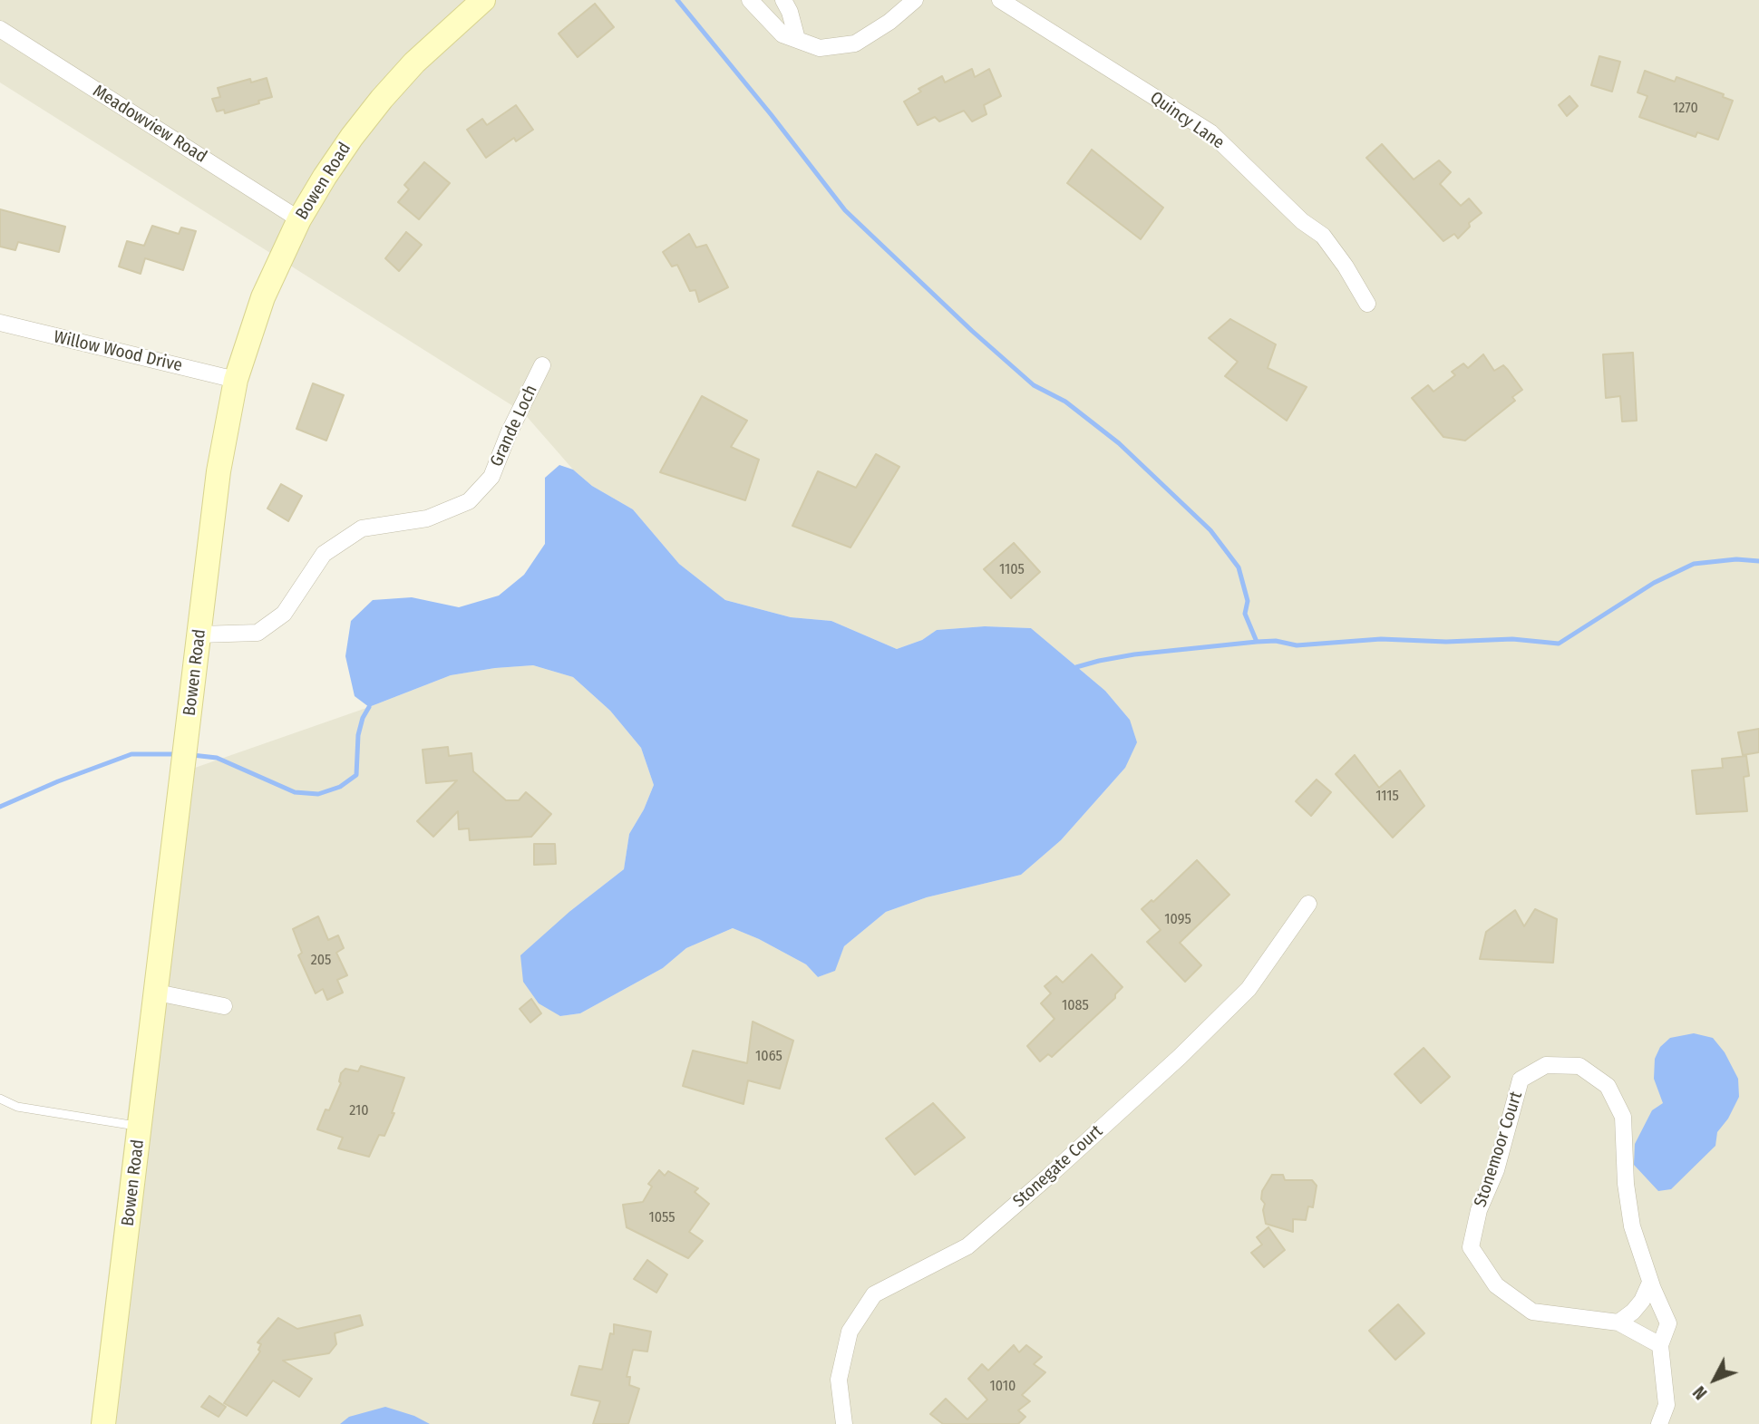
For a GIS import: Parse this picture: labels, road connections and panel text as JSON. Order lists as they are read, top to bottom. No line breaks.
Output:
{"streets":{"street":["Quincy Lane","Meadowview Road","Bowen Road","Willow Wood Drive","Grande Loch","Stonemoor Court","Stonegate Court"]},"crossings":[["Meadowview Road","Bowen Road"],["Bowen Road","Willow Wood Drive"],["Bowen Road","Grande Loch"]],"house_numbers":["1270","1105","1115","1095","205","1085","1065","210","1055","1010"],"north":"bottom left"}
